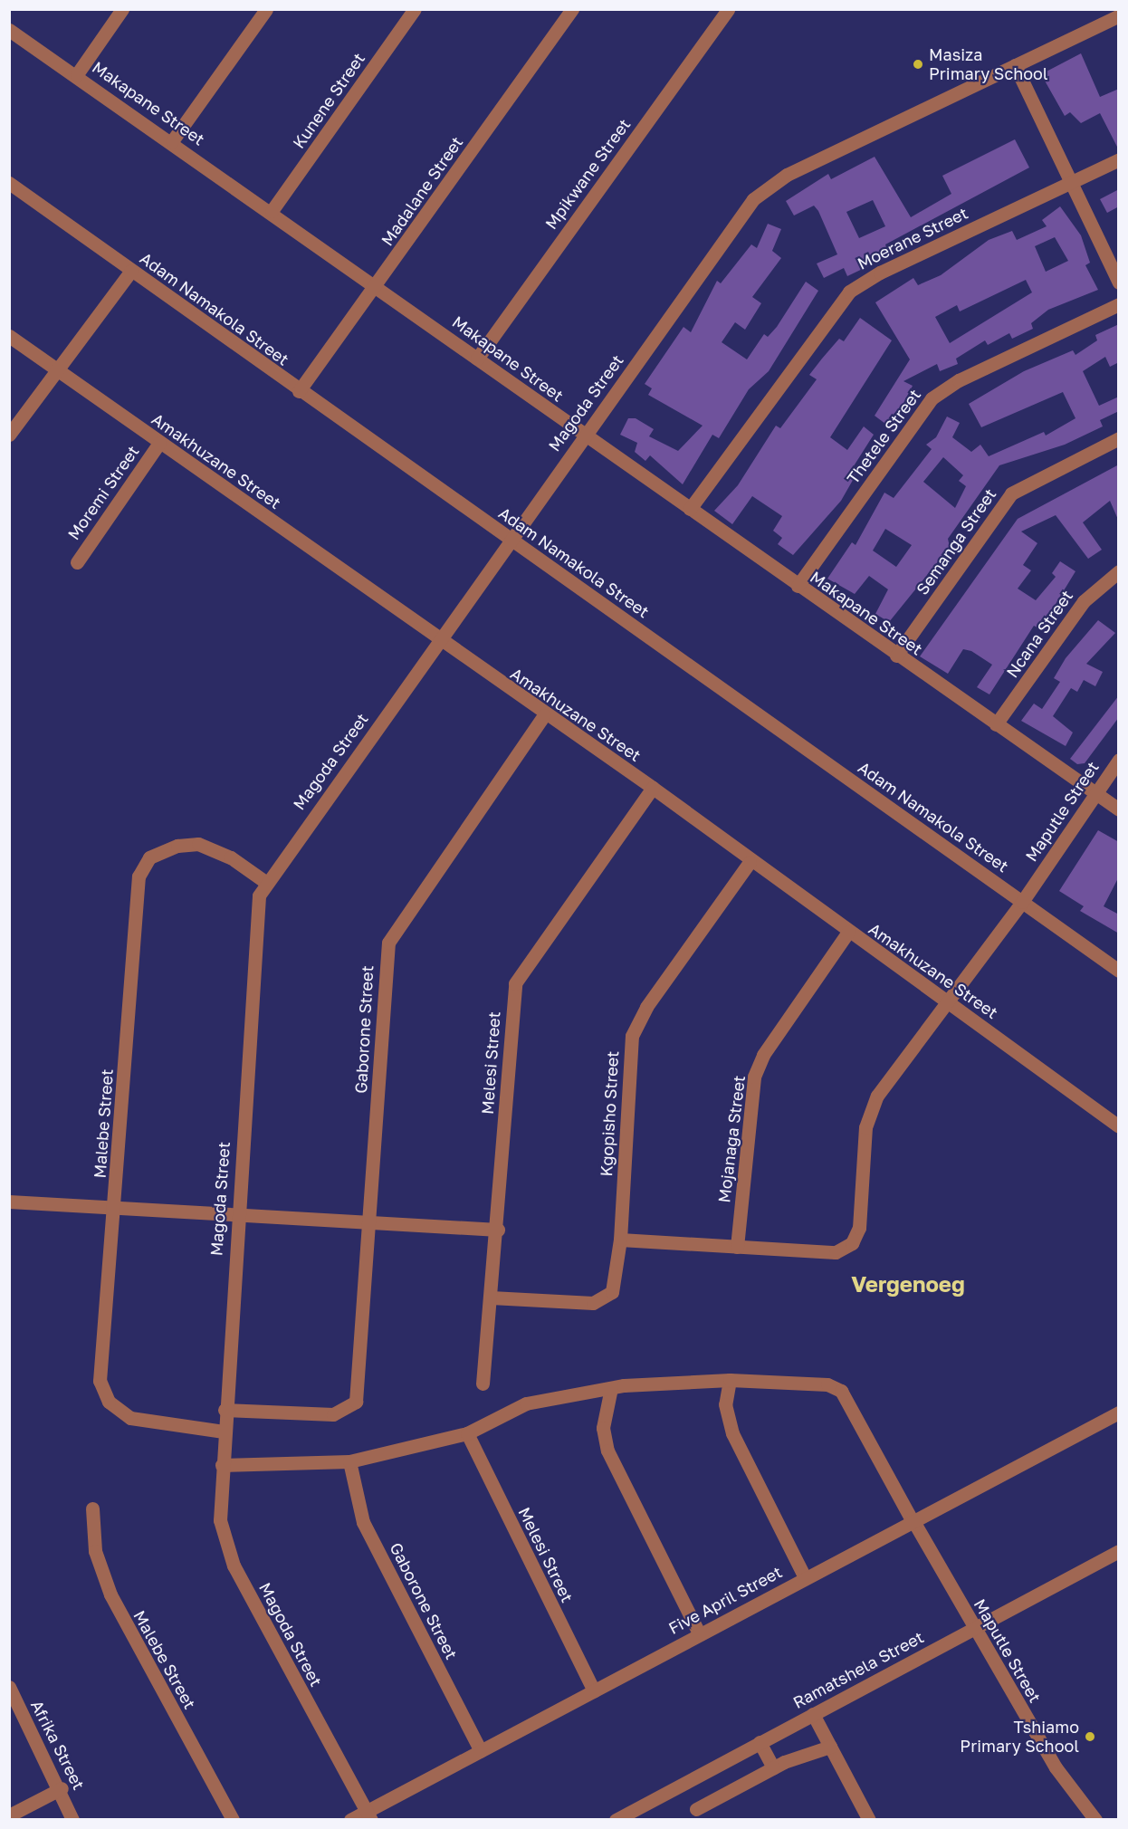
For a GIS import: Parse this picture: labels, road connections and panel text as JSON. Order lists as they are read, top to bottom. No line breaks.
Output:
{"streets":{"street":["Kunene Street","Makapane Street","Mpikwane Street","Madalane Street","Moerane Street","Adam Namakola Street","Magoda Street","Thetele Street","Amakhuzane Street","Moremi Street","Semanga Street","Ncana Street","Maputle Street","Gaborone Street","Melesi Street","Kgopisho Street","Malebe Street","Mojanaga Street","Five April Street","Ramatshela Street","Afrika Street"]},"crossings":[["Kunene Street","Makapane Street"],["Makapane Street","Mpikwane Street"],["Makapane Street","Madalane Street"],["Makapane Street","Moerane Street"],["Makapane Street","Magoda Street"],["Makapane Street","Thetele Street"],["Makapane Street","Semanga Street"],["Makapane Street","Ncana Street"],["Makapane Street","Maputle Street"],["Madalane Street","Adam Namakola Street"],["Adam Namakola Street","Magoda Street"],["Adam Namakola Street","Maputle Street"],["Magoda Street","Amakhuzane Street"],["Magoda Street","Gaborone Street"],["Magoda Street","Malebe Street"],["Magoda Street","Five April Street"],["Amakhuzane Street","Moremi Street"],["Amakhuzane Street","Maputle Street"],["Amakhuzane Street","Gaborone Street"],["Amakhuzane Street","Melesi Street"],["Amakhuzane Street","Kgopisho Street"],["Amakhuzane Street","Mojanaga Street"],["Maputle Street","Mojanaga Street"],["Maputle Street","Five April Street"],["Maputle Street","Ramatshela Street"],["Gaborone Street","Five April Street"],["Melesi Street","Kgopisho Street"],["Melesi Street","Five April Street"]],"districts":["Vergenoeg"],"places":["Masiza Primary School","Tshiamo Primary School"]}
